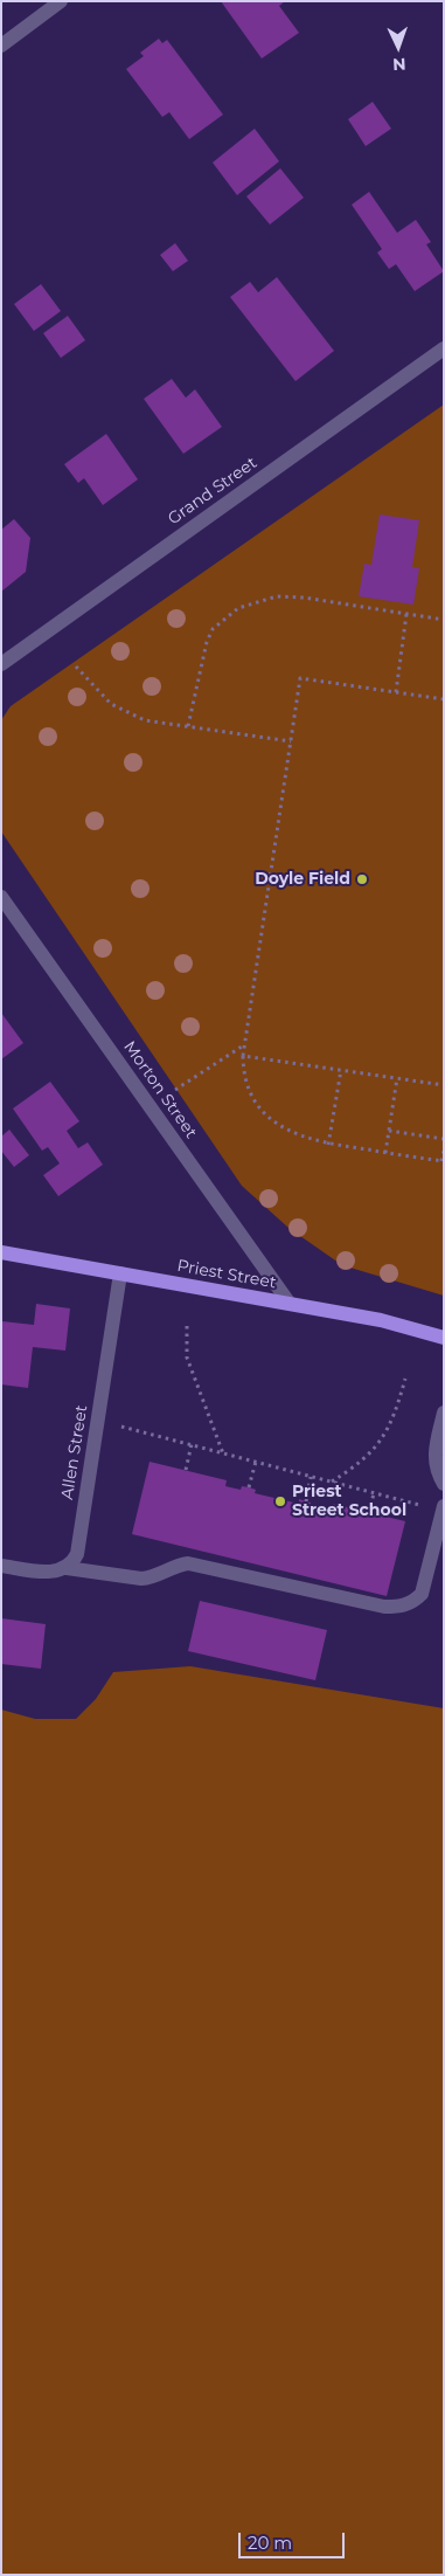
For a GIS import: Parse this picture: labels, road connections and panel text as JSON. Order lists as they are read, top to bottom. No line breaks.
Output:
{"streets":{"main road":["Priest Street"],"street":["Grand Street","Morton Street","Allen Street"]},"crossings":[["Morton Street","Priest Street"],["Priest Street","Allen Street"]],"places":["Doyle Field","Priest Street School"],"scale_bar":"20 m","north":"bottom"}
